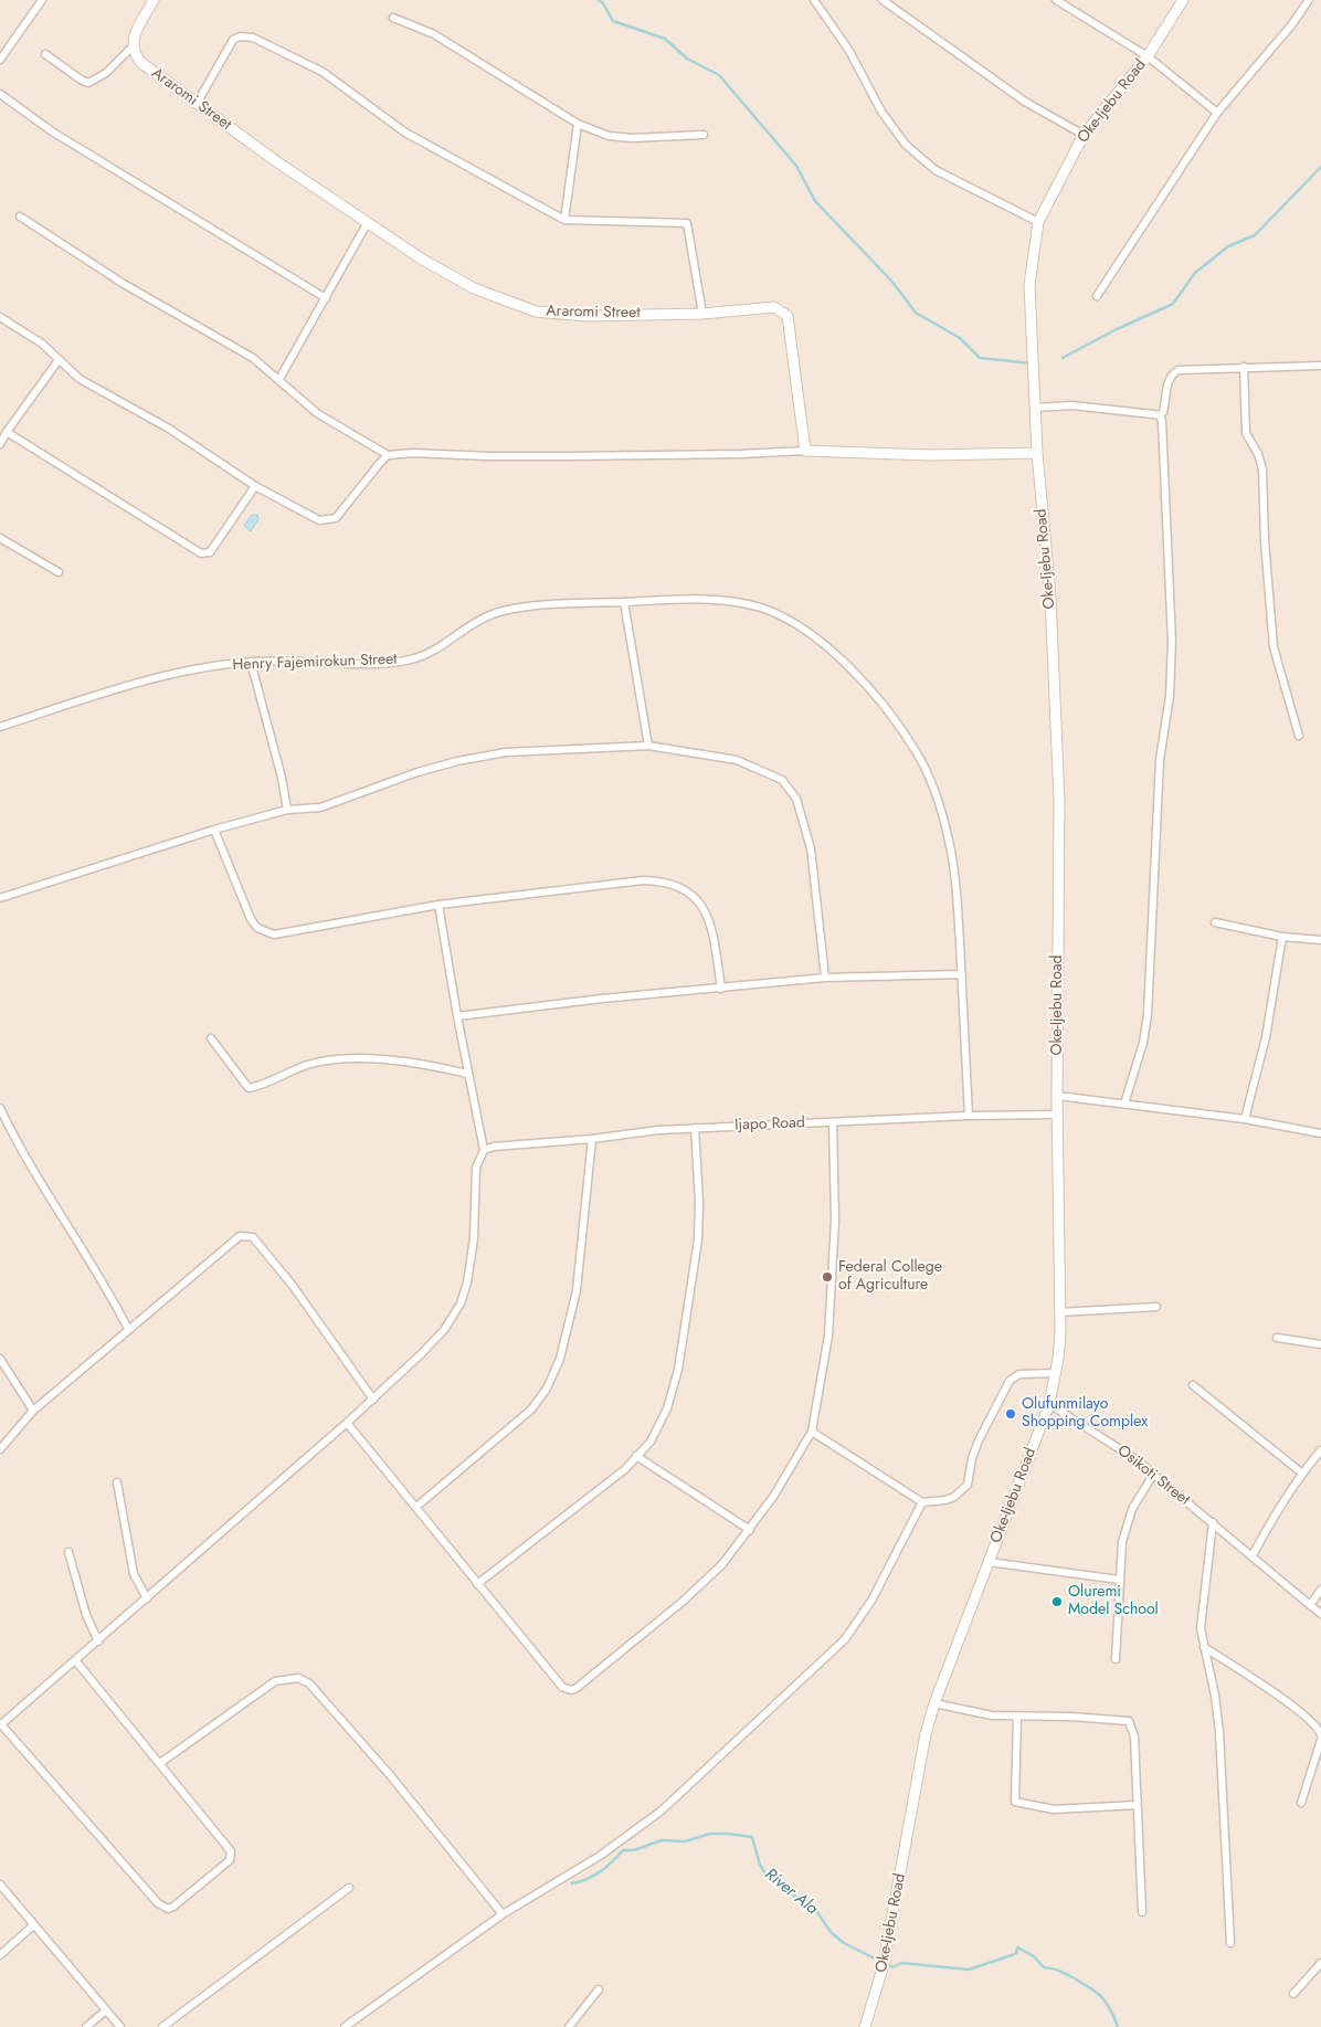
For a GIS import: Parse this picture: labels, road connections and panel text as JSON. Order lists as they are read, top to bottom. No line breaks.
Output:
{"streets":{"main road":["Araromi Street","Oke-Ijebu Road"],"street":["Henry Fajemirokun Street","Ijapo Road","Osikoti Street"]},"crossings":[["Oke-Ijebu Road","Ijapo Road"],["Oke-Ijebu Road","Osikoti Street"],["Henry Fajemirokun Street","Ijapo Road"]],"water":["River Ala"],"places":["Federal College of Agriculture","Olufunmilayo Shopping Complex","Oluremi Model School"]}
